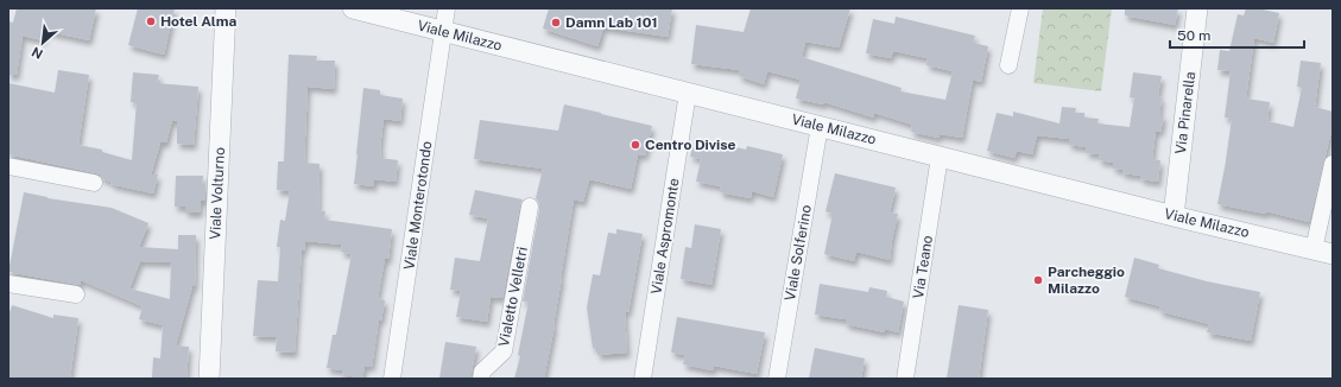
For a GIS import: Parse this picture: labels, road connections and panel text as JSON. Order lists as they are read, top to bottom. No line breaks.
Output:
{"streets":{"street":["Viale Milazzo","Via Pinarella","Viale Volturno","Viale Monterotondo","Viale Aspromonte","Viale Solferino","Via Teano","Vialetto Velletri"]},"crossings":[["Viale Milazzo","Via Pinarella"],["Viale Milazzo","Viale Monterotondo"],["Viale Milazzo","Viale Aspromonte"],["Viale Milazzo","Viale Solferino"],["Viale Milazzo","Via Teano"]],"places":["Hotel Alma","Damn Lab 101","Centro Divise","Parcheggio Milazzo"],"scale_bar":"50 m","north":"bottom left"}
